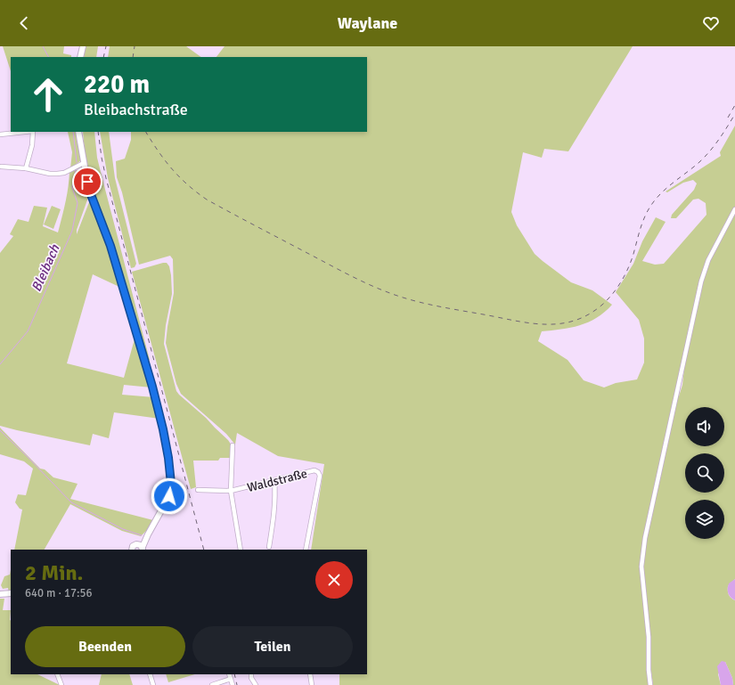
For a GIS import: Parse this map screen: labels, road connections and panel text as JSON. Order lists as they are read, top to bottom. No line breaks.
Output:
{"streets":{"street":["Waldstraße"]},"water":["Bleibach"],"page":{"header":"Waylane","turn":["220 m","Bleibachstraße"],"heading":["2 Min.","640 m · 17:56"],"buttons":["Beenden","Teilen"]}}
